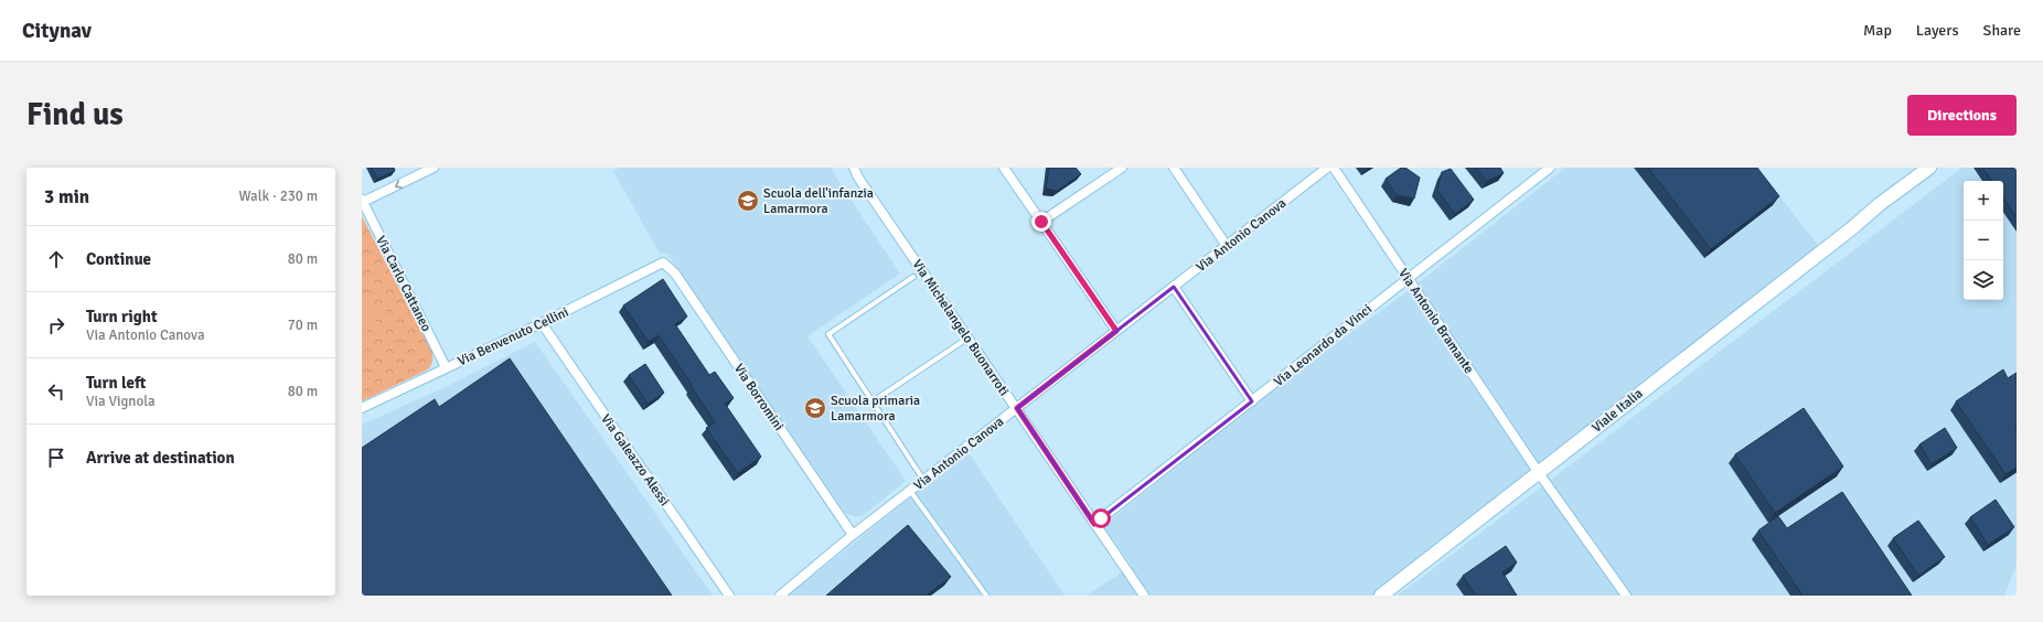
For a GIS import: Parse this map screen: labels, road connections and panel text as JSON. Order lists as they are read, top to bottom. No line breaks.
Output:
{"streets":{"street":["Via Antonio Canova","Via Carlo Cattaneo","Via Antonio Bramante","Via Michelangelo Buonarroti","Via Benvenuto Cellini","Via Leonardo da Vinci","Via Borromini","Viale Italia","Via Galeazzo Alessi"]},"crossings":[["Via Antonio Canova","Via Michelangelo Buonarroti"],["Via Antonio Canova","Via Borromini"],["Via Carlo Cattaneo","Via Benvenuto Cellini"],["Via Antonio Bramante","Via Leonardo da Vinci"],["Via Antonio Bramante","Viale Italia"],["Via Michelangelo Buonarroti","Via Leonardo da Vinci"],["Via Benvenuto Cellini","Via Borromini"],["Via Benvenuto Cellini","Via Galeazzo Alessi"]],"places":{"school or university":["Scuola dell'infanzia Lamarmora","Scuola primaria Lamarmora"]},"page":{"header":"Citynav","nav":["Map","Layers","Share"],"buttons":"Directions","title":"Find us","heading":["3 min","Walk · 230 m"],"map_buttons":["+","−"],"list":[["Continue","80 m"],["Turn right","Via Antonio Canova","70 m"],["Turn left","Via Vignola","80 m"],"Arrive at destination"]}}
